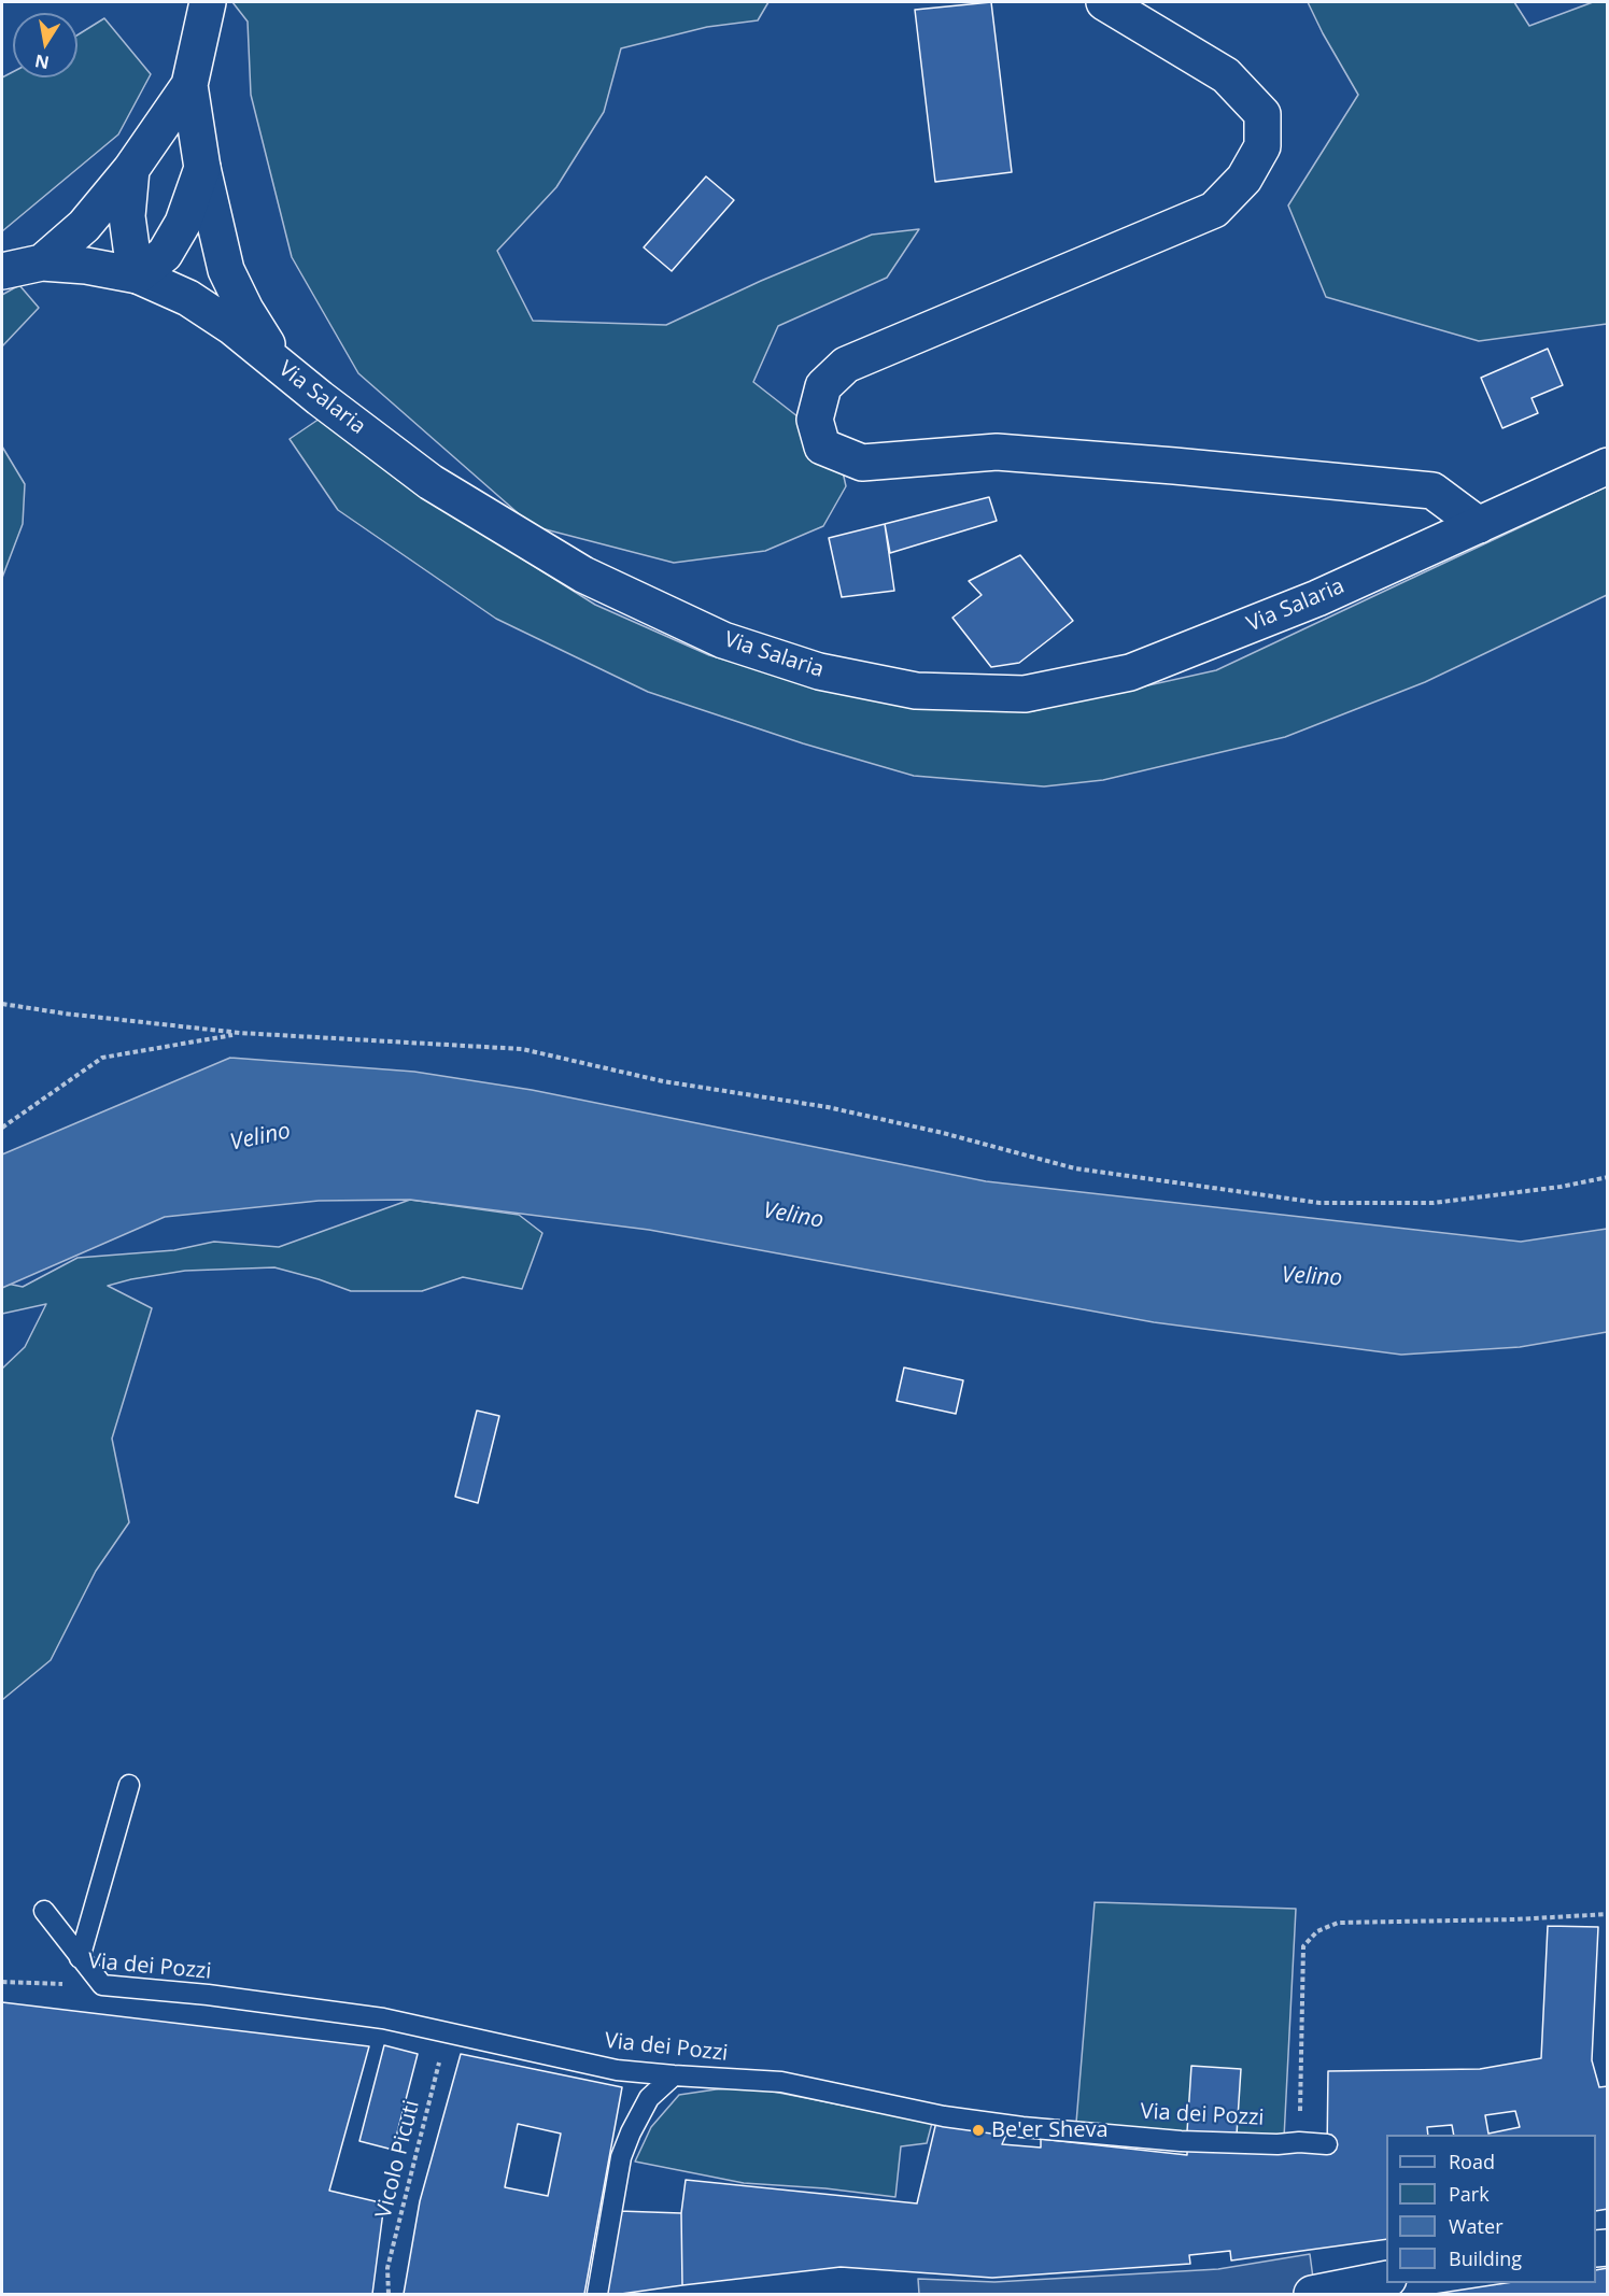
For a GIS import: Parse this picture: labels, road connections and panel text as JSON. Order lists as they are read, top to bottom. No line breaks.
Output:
{"streets":{"main road":["Via Salaria"],"lane":["Via dei Pozzi"],"path":["Vicolo Picuti"]},"crossings":[["Via dei Pozzi","Vicolo Picuti"]],"water":["Velino"],"places":["Be'er Sheva"],"legend":["Road","Park","Water","Building"],"north":"bottom"}
